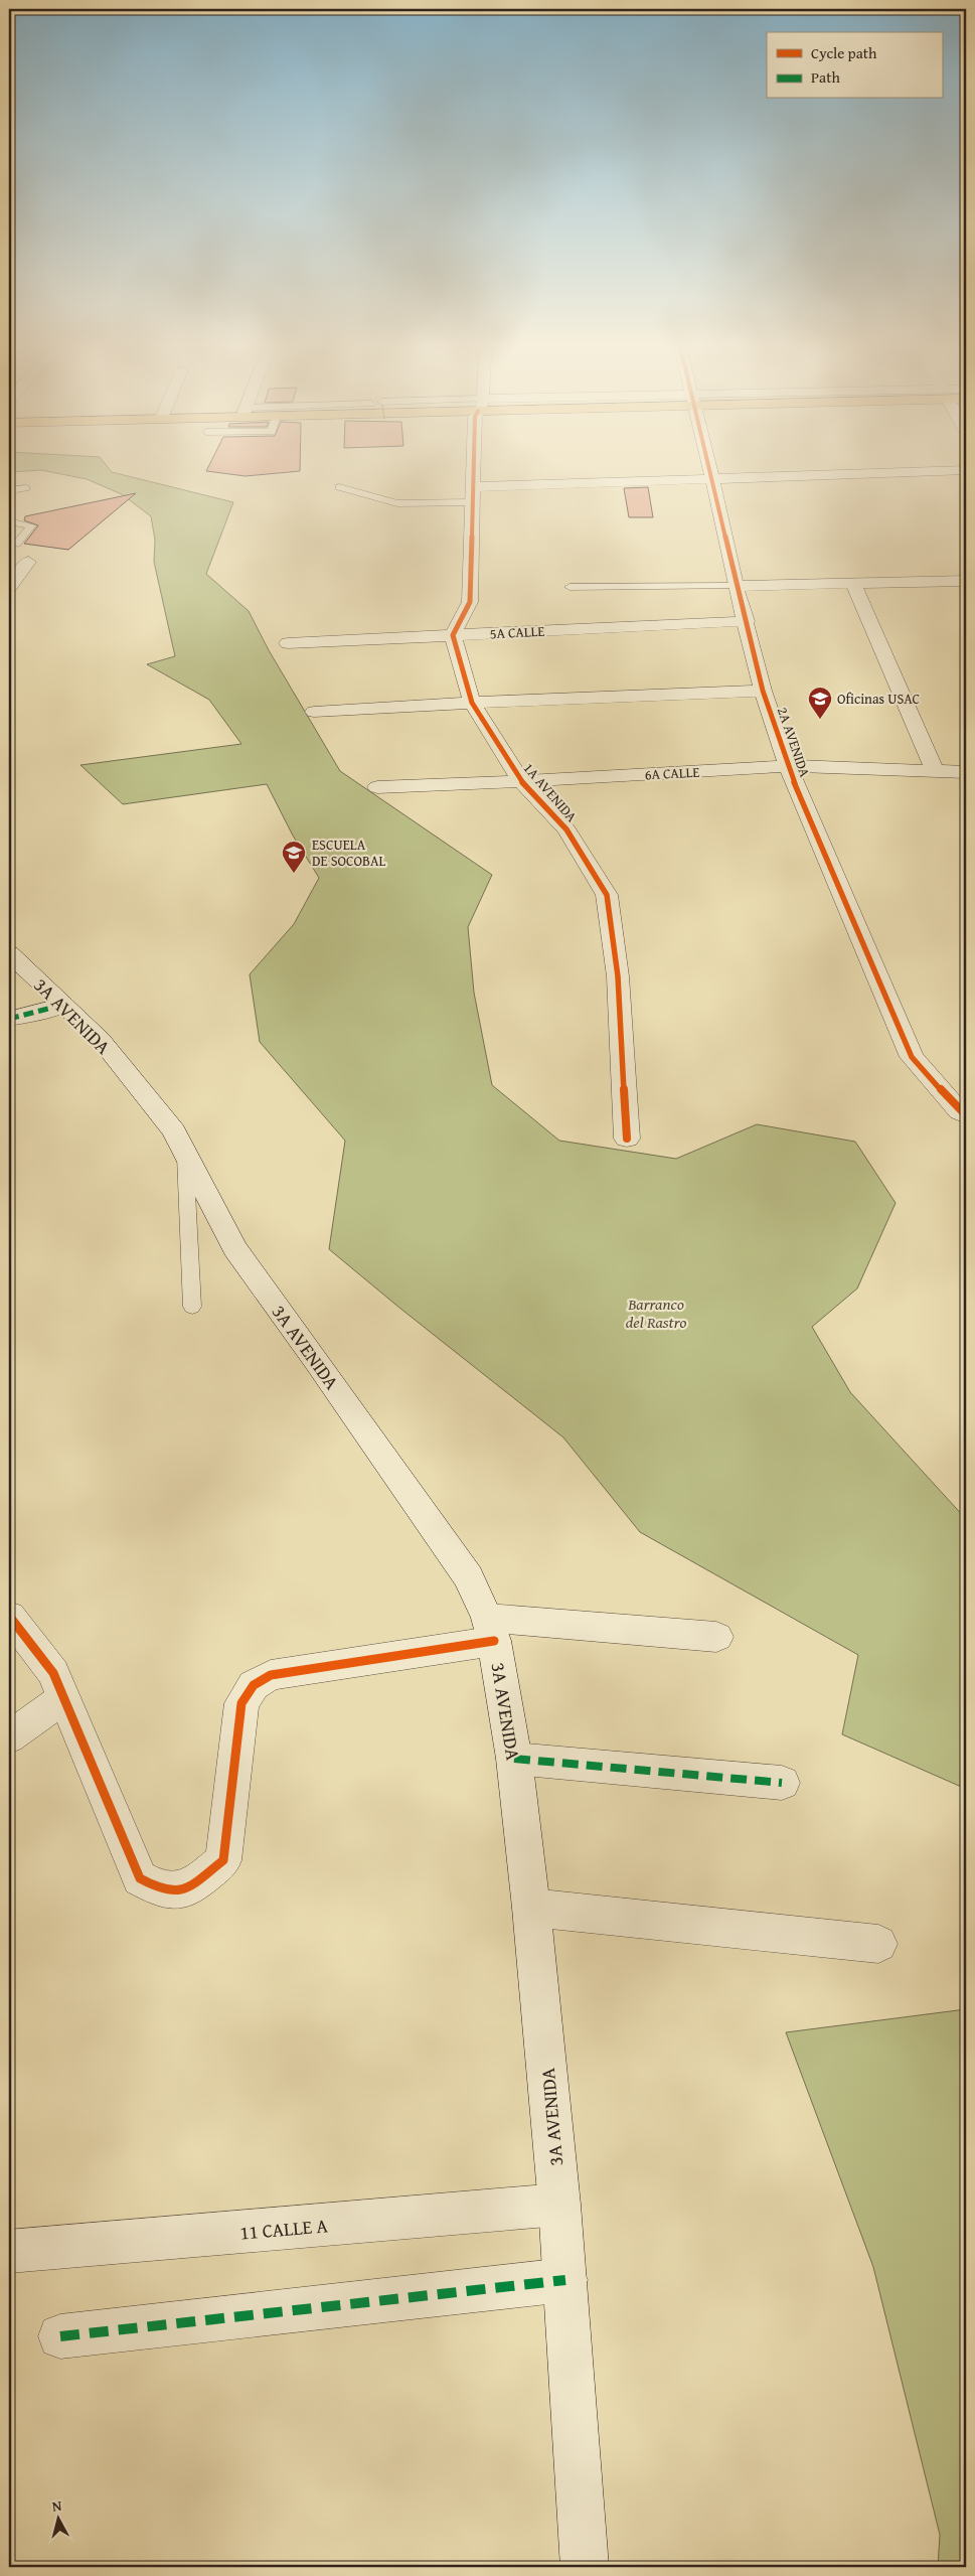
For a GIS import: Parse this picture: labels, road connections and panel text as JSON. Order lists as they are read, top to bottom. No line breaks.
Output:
{"streets":{"street":["5A CALLE","2A AVENIDA","6A CALLE","1A AVENIDA","3A AVENIDA","11 CALLE A"]},"crossings":[["5A CALLE","2A AVENIDA"],["5A CALLE","1A AVENIDA"],["2A AVENIDA","6A CALLE"],["6A CALLE","1A AVENIDA"],["3A AVENIDA","11 CALLE A"]],"parks":["Barranco del Rastro"],"places":{"school or university":["Oficinas USAC","ESCUELA DE SOCOBAL"]},"legend":["Cycle path","Path"],"north":"top"}
